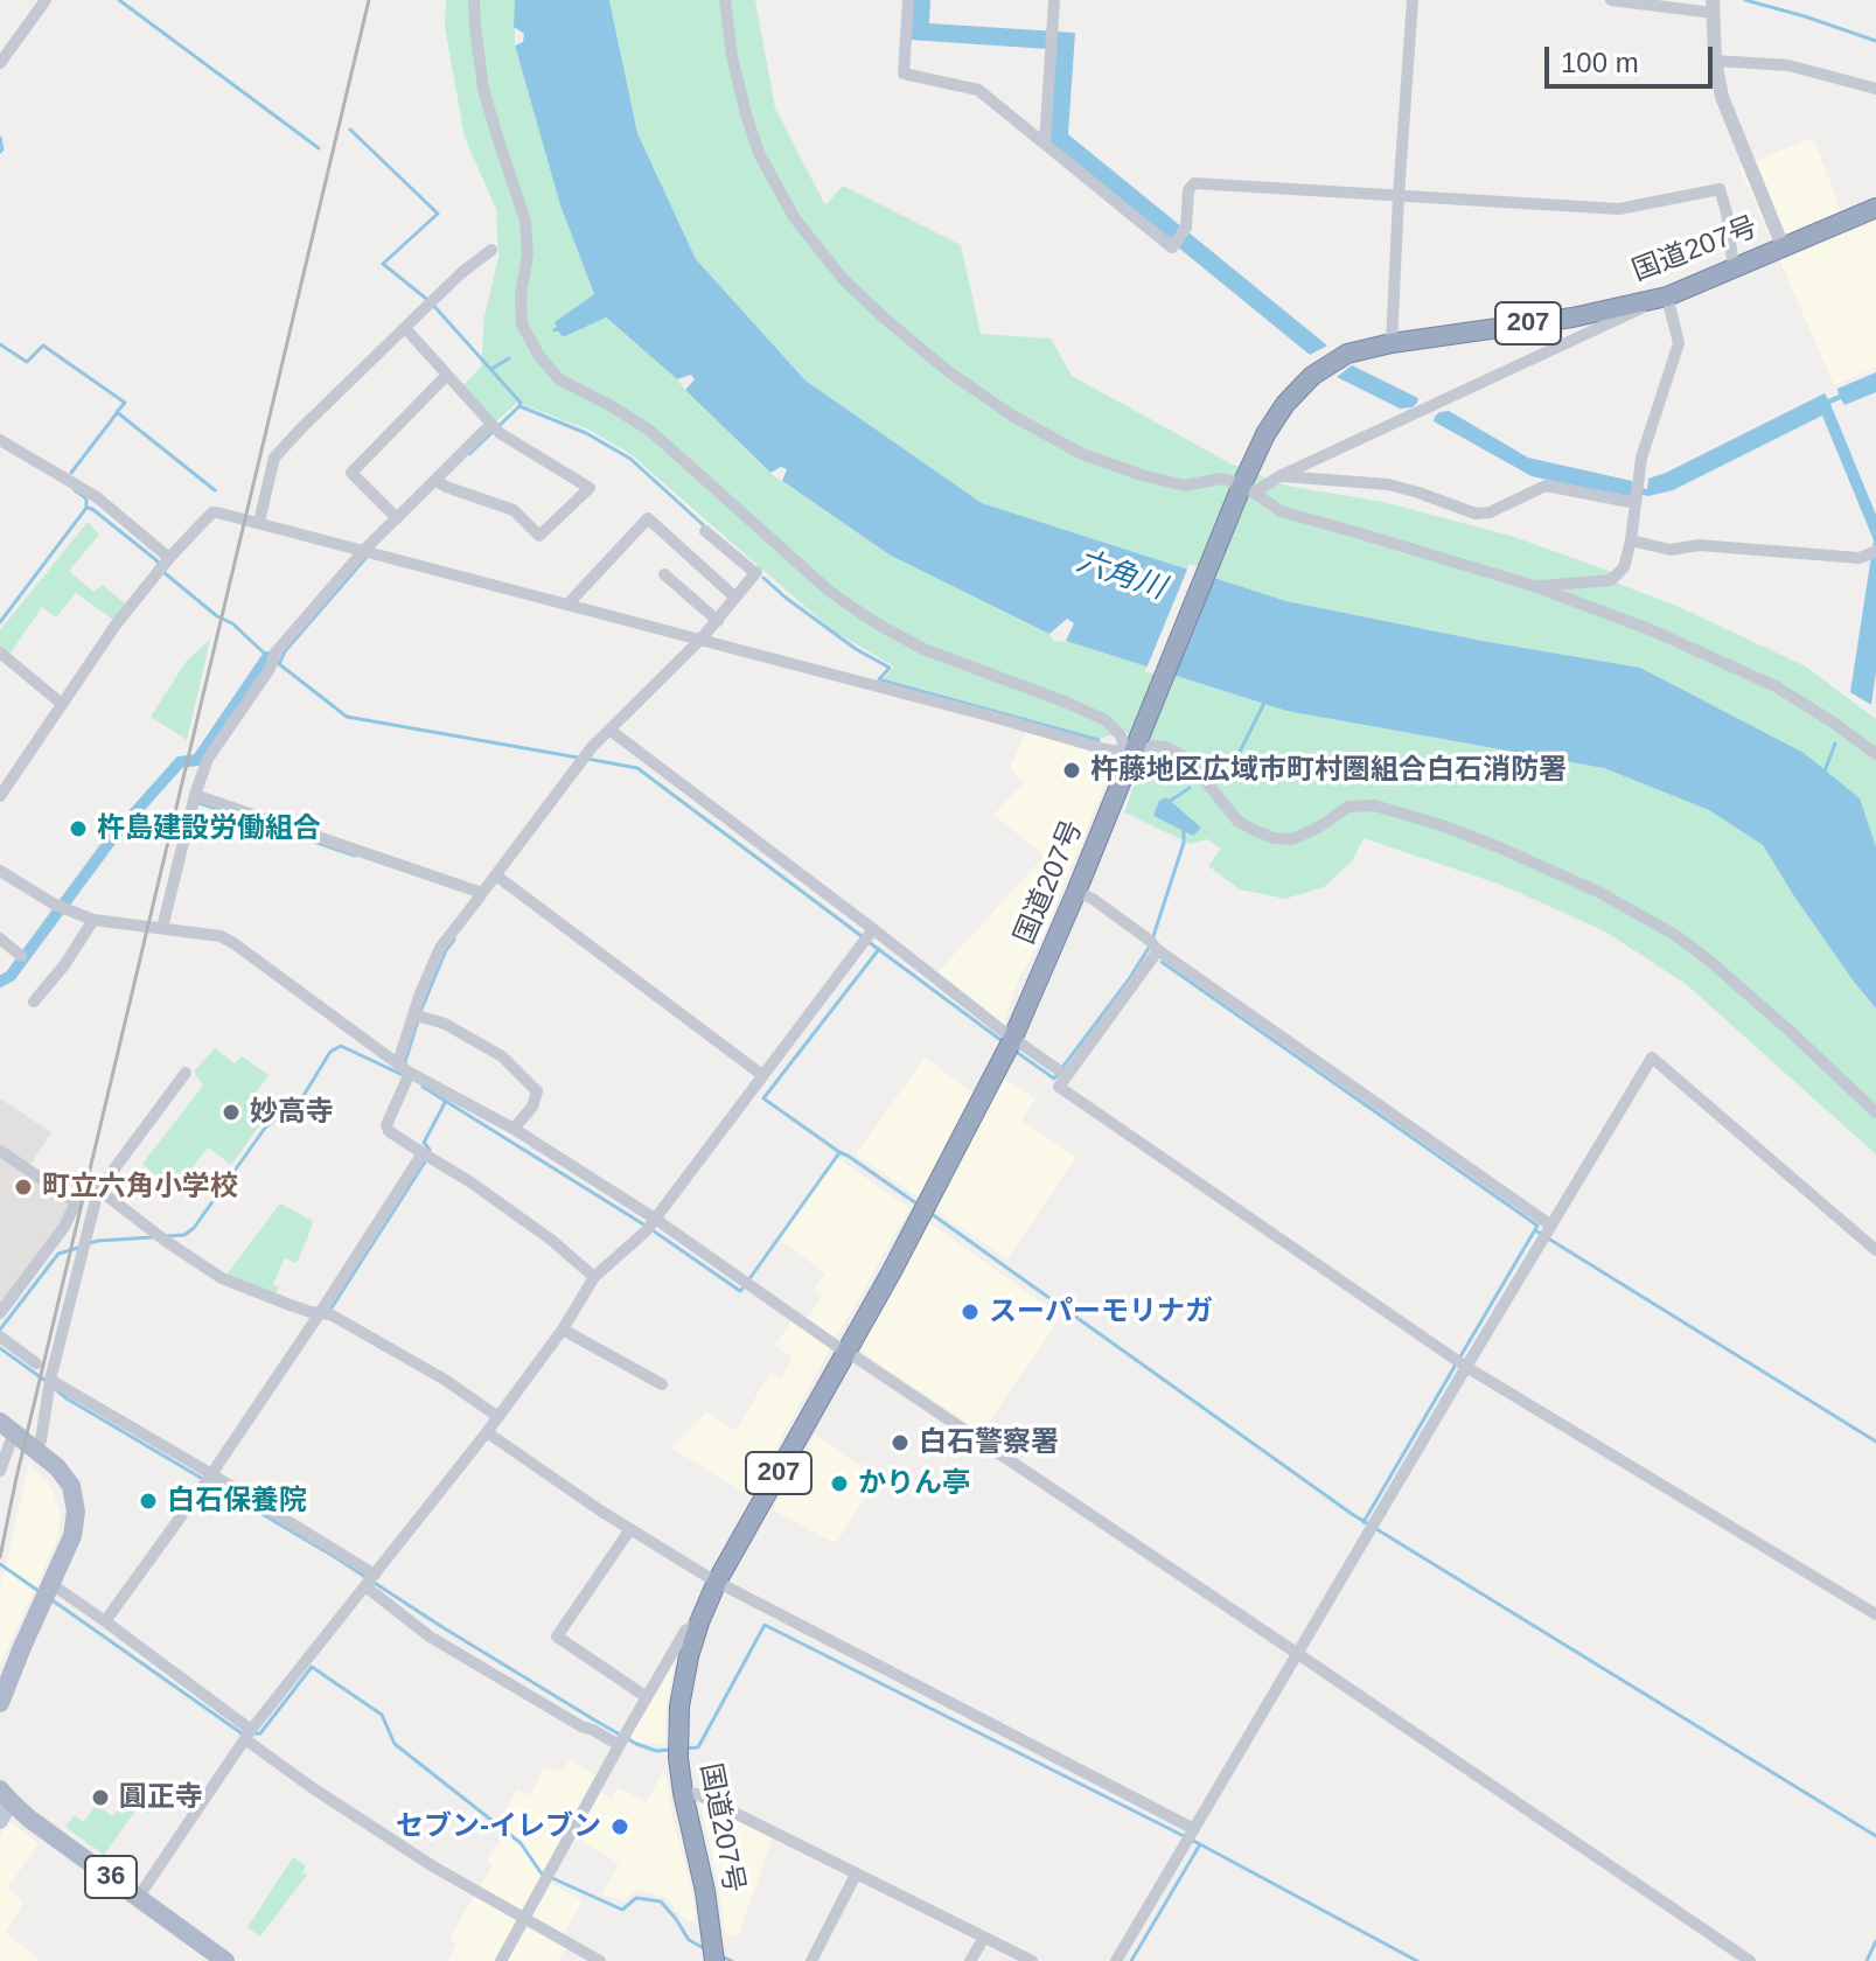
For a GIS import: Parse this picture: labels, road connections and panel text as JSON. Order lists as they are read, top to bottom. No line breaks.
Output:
{"streets":{"highway":["国道207号","207"],"main road":["36"]},"water":["六角川"],"places":["杵藤地区広域市町村圏組合白石消防署","杵島建設労働組合","妙高寺","町立六角小学校","スーパーモリナガ","白石警察署","かりん亭","白石保養院","圓正寺","セブン-イレブン"],"scale_bar":"100 m"}
